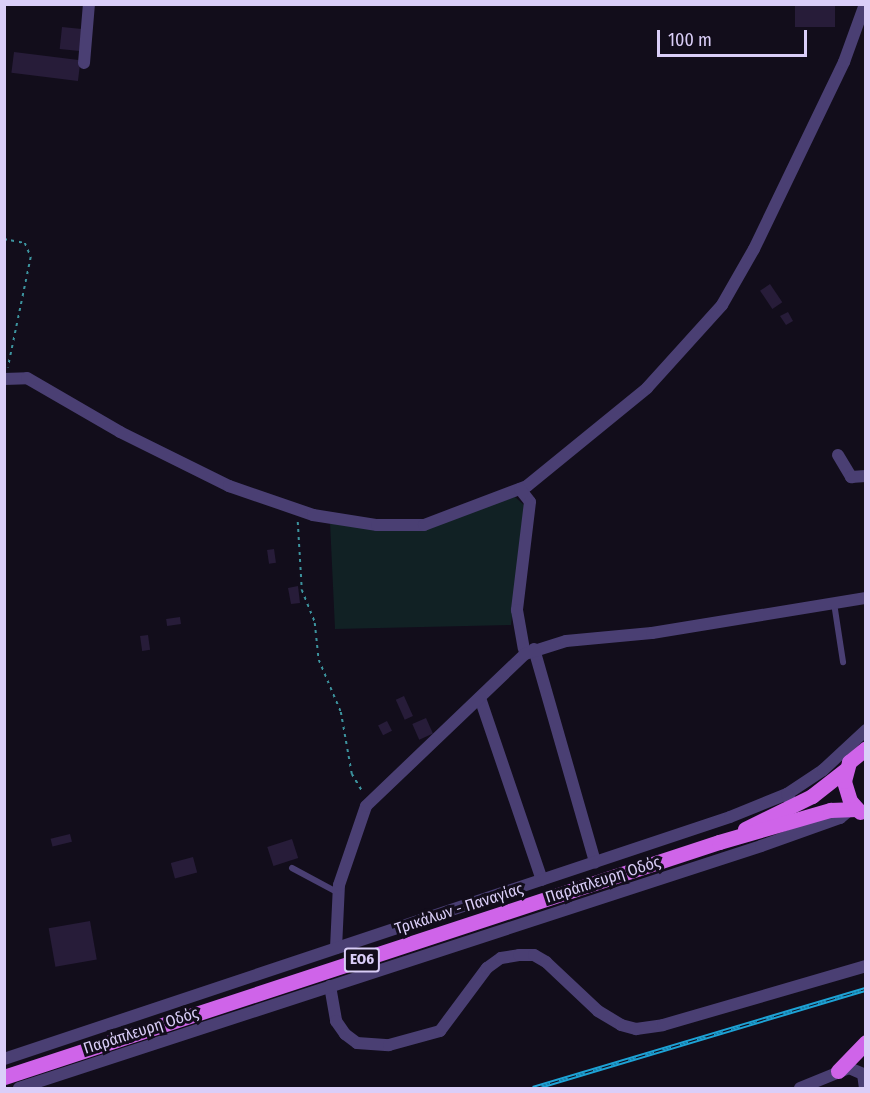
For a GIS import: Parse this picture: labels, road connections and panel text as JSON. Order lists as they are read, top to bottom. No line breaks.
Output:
{"streets":{"main road":["Τρικάλων - Παναγίας","ΕΟ6"],"street":["Παράπλευρη Οδός"]},"crossings":[["Παράπλευρη Οδός","Τρικάλων - Παναγίας"],["Τρικάλων - Παναγίας","ΕΟ6"]],"scale_bar":"100 m"}
